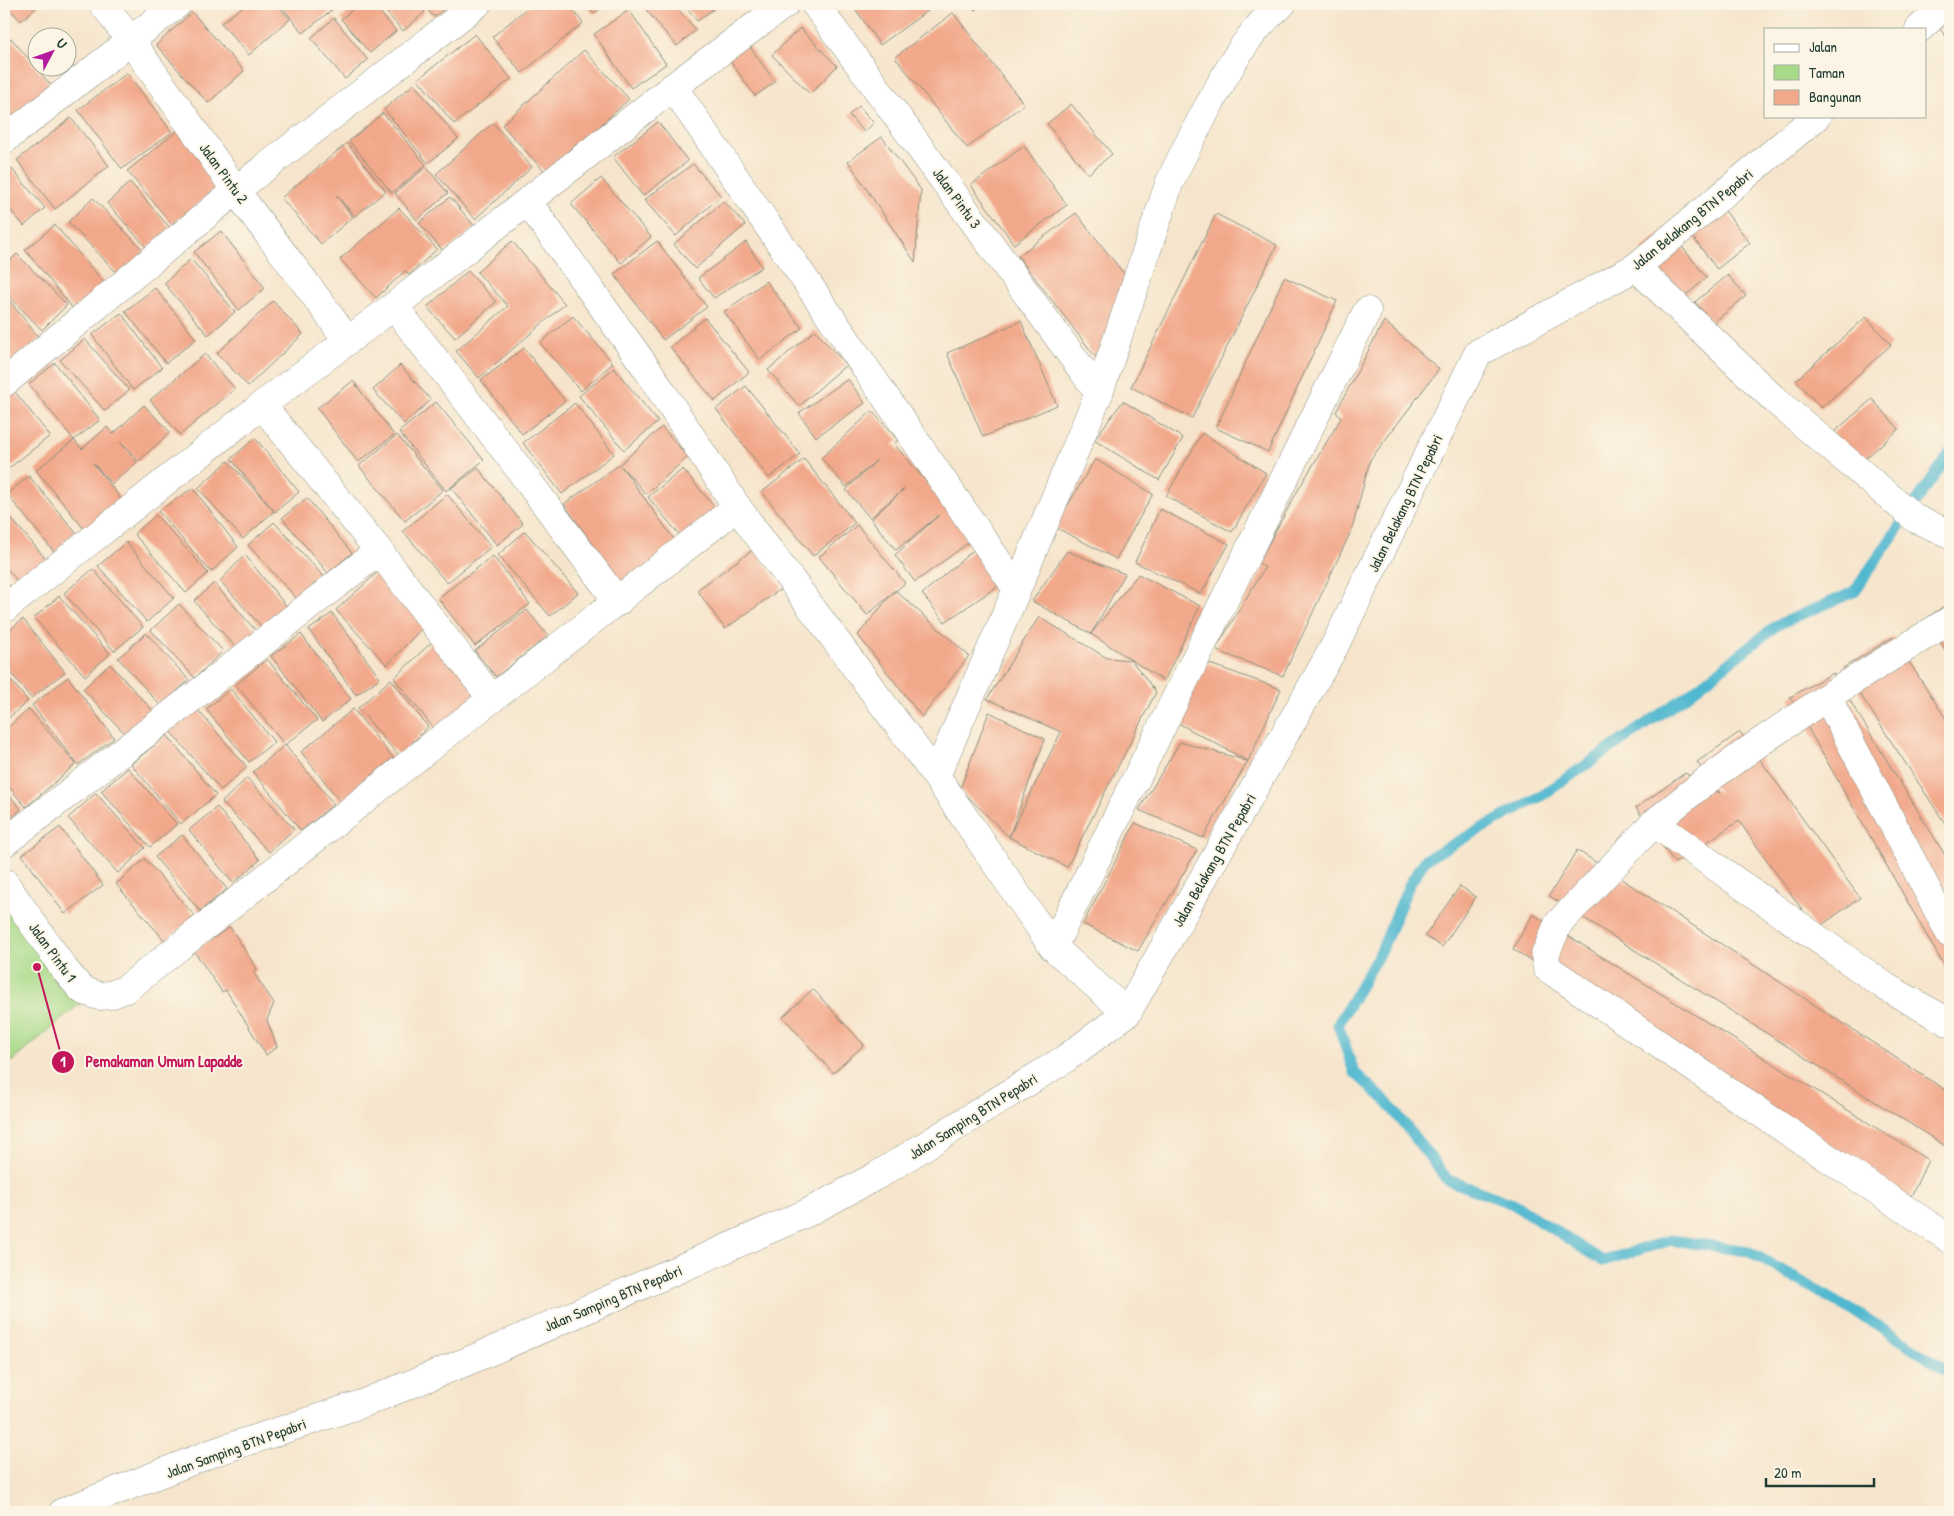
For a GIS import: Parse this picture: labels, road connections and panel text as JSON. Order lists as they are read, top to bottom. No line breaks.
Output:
{"streets":{"street":["Jalan Pintu 2","Jalan Pintu 3","Jalan Belakang BTN Pepabri","Jalan Pintu 1","Jalan Samping BTN Pepabri"]},"crossings":[["Jalan Belakang BTN Pepabri","Jalan Samping BTN Pepabri"]],"places":["Pemakaman Umum Lapadde"],"legend":["Jalan","Taman","Bangunan"],"scale_bar":"20 m","north":"top right"}
